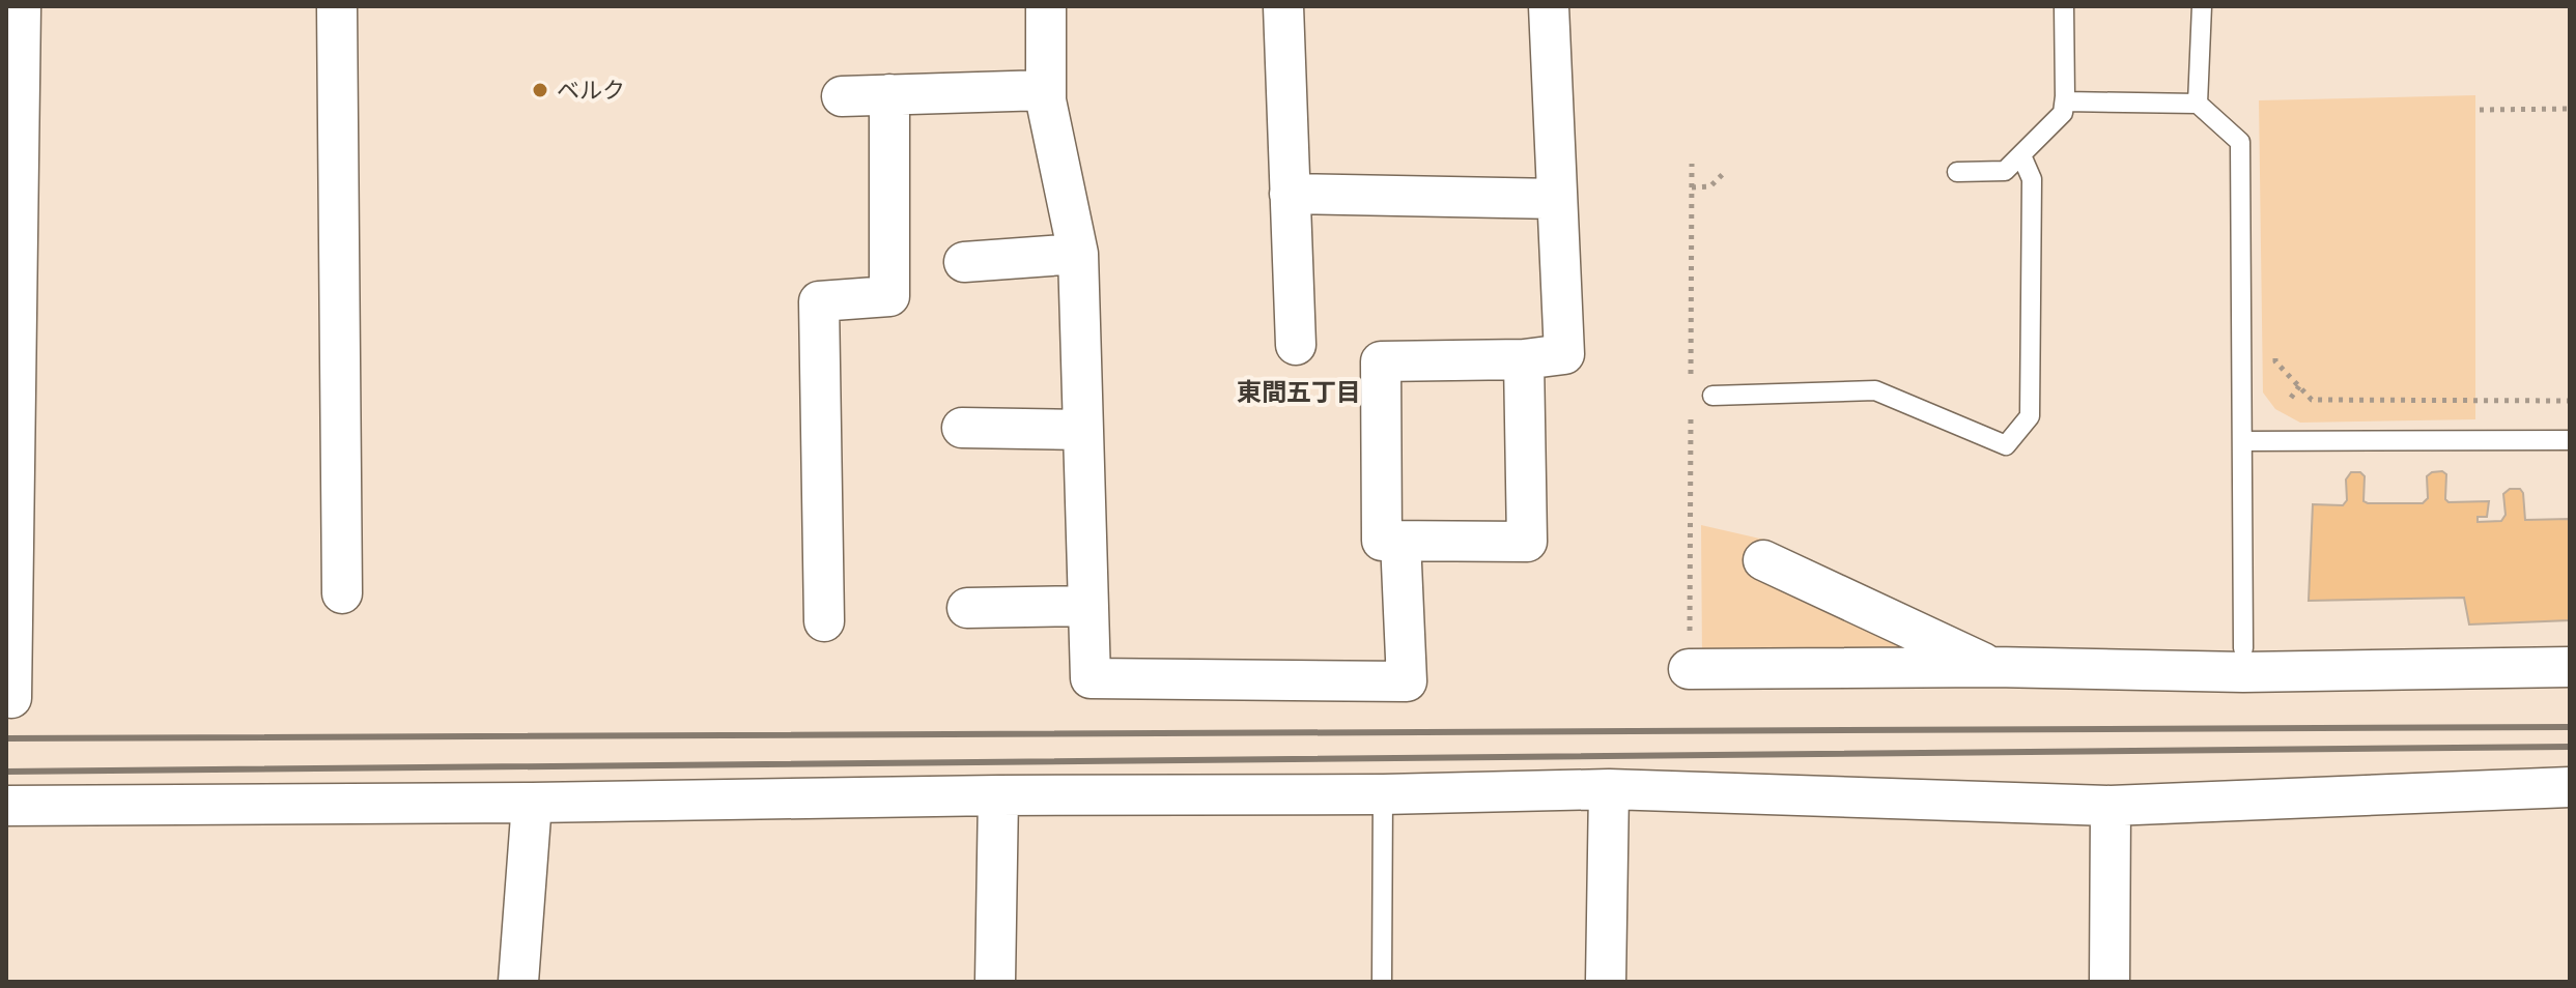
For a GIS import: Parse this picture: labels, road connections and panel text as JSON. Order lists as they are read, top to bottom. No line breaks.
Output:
{"districts":["東間五丁目"],"places":["ベルク"]}
